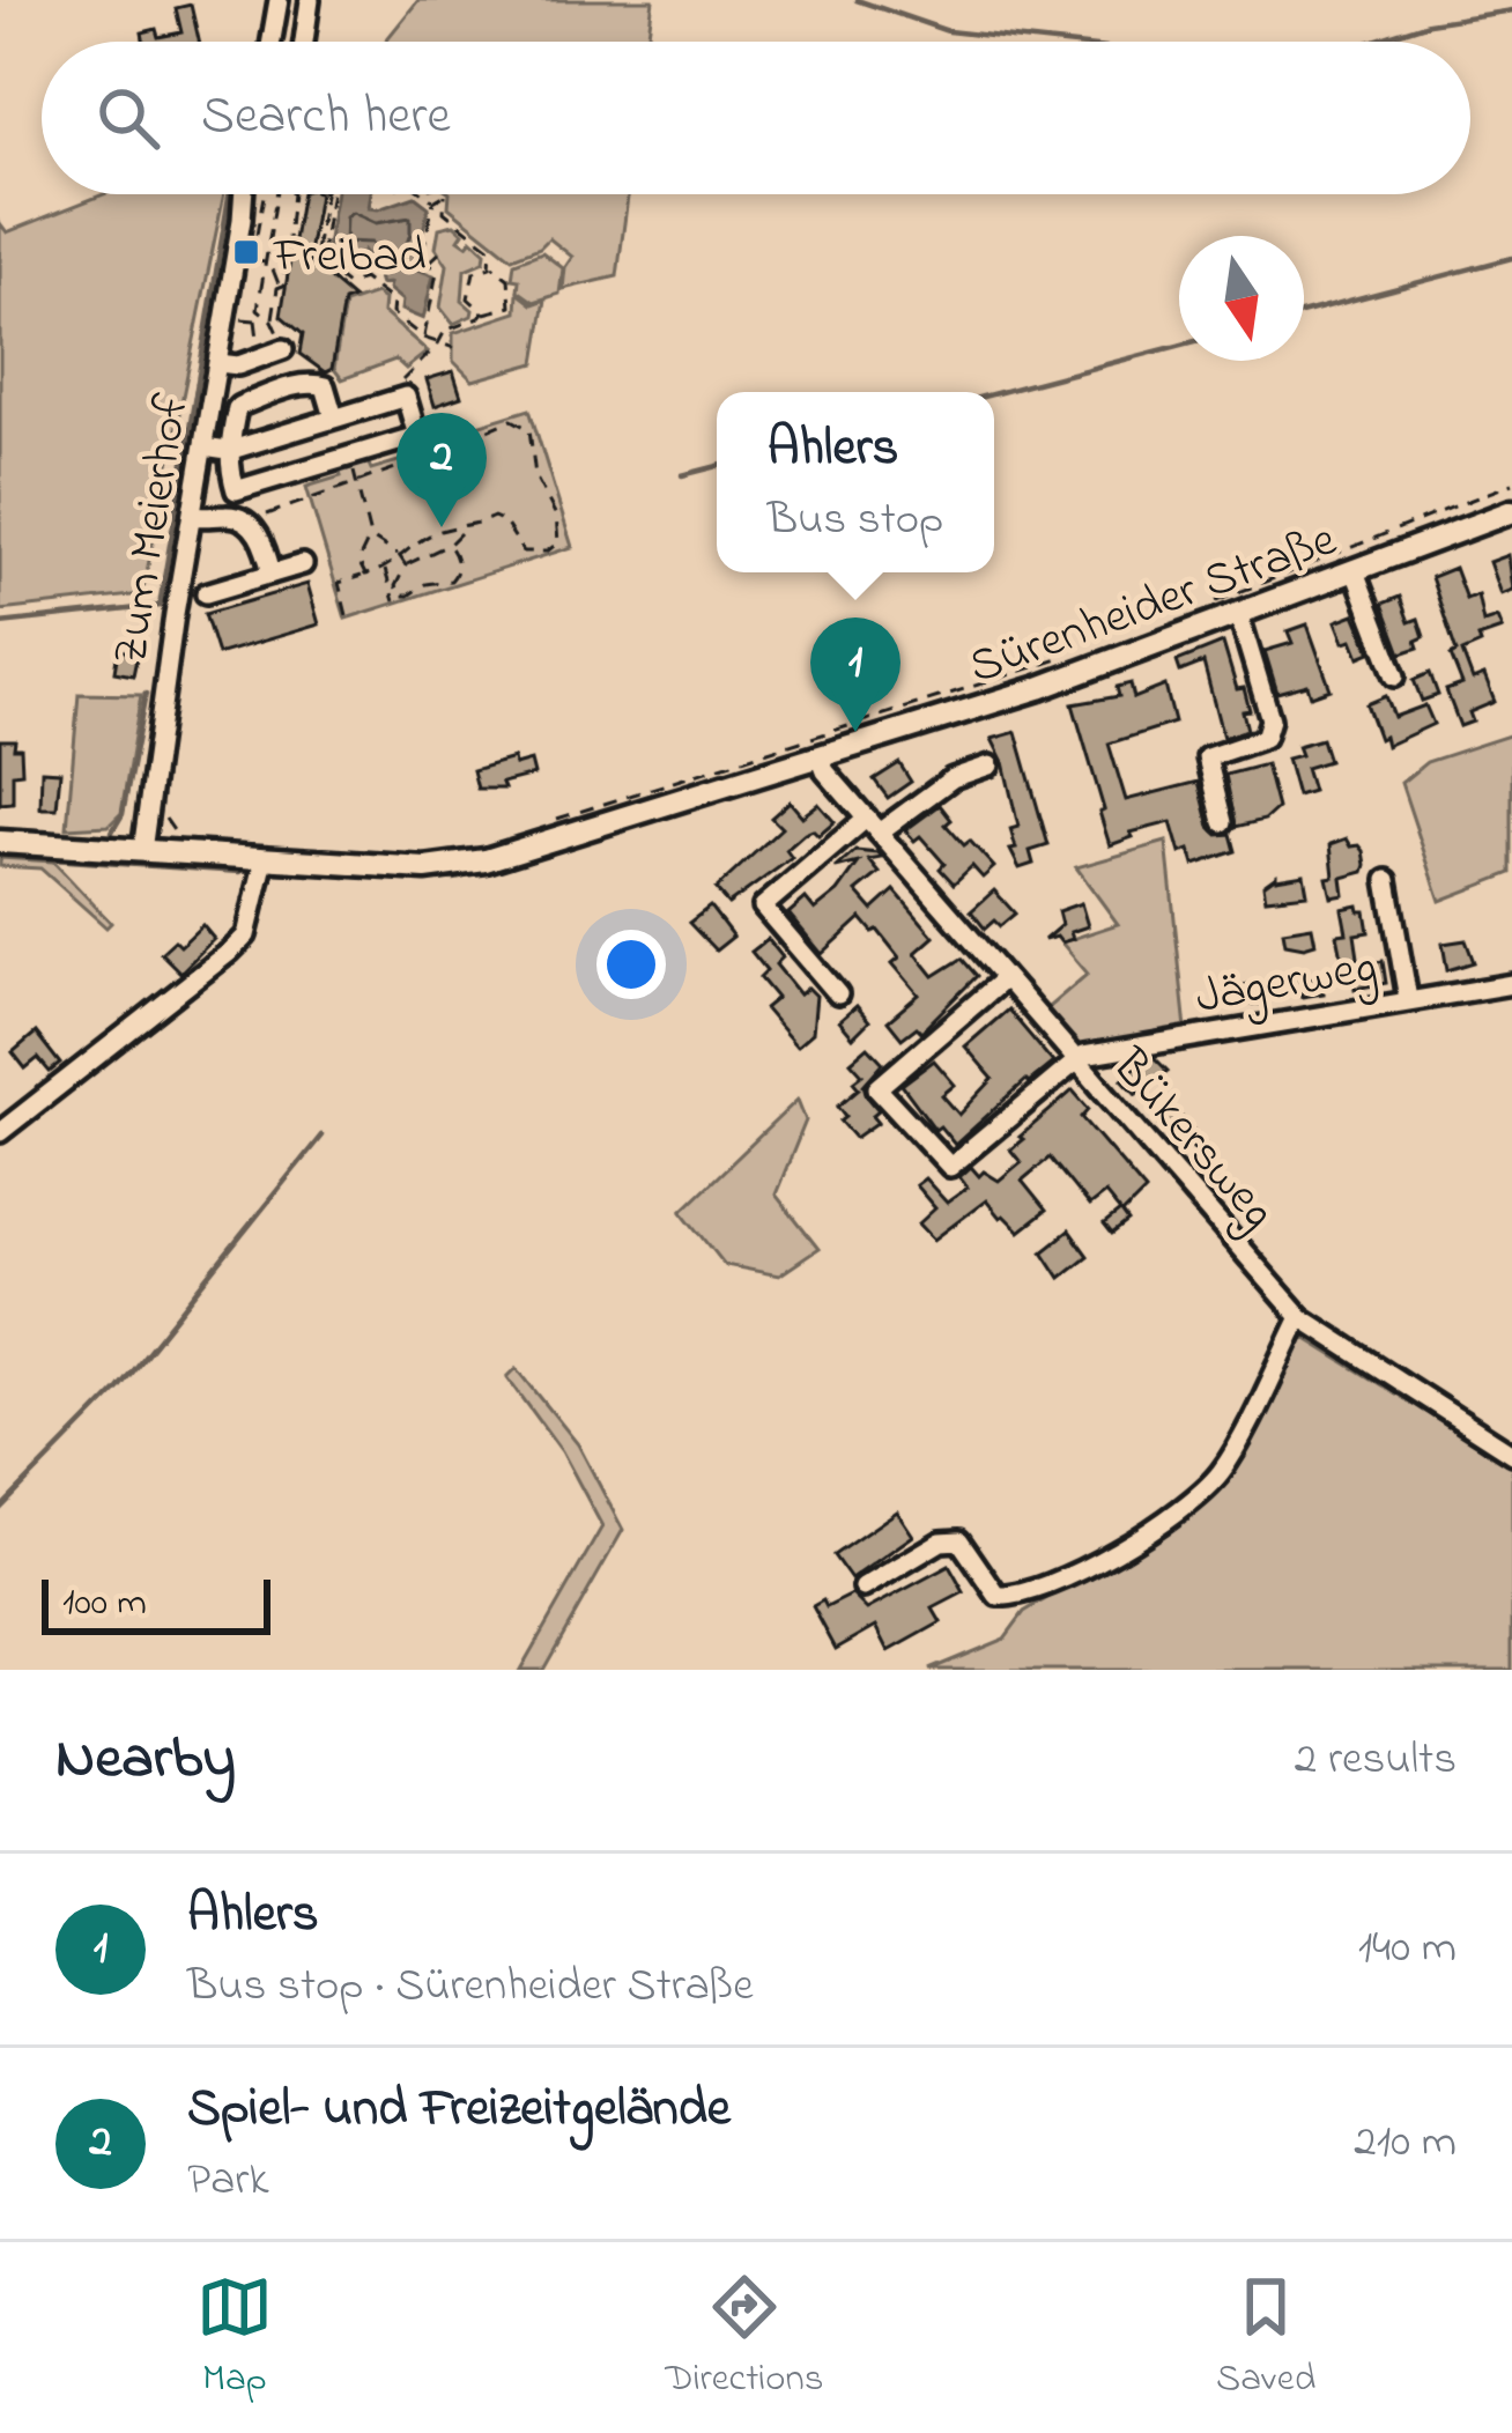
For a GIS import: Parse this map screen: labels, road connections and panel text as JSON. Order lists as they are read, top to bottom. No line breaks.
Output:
{"streets":{"main road":["Sürenheider Straße"],"street":["Zum Meierhof","Jägerweg","Bükersweg"]},"crossings":[["Zum Meierhof","Sürenheider Straße"],["Sürenheider Straße","Bükersweg"],["Jägerweg","Bükersweg"]],"places":{"transit":["Freibad"]},"scale_bar":"100 m","north":"bottom","page":{"search":"Search here","popup":["Ahlers","Bus stop"],"pins":["2","1"],"scale":"100 m","heading":["Nearby","2 results"],"list":[{"mark":"1","name":"Ahlers","note":"Bus stop · Sürenheider Straße","value":"140 m"},{"mark":"2","name":"Spiel- und Freizeitgelände","note":"Park","value":"210 m"}],"nav":["Map","Directions","Saved"]}}
